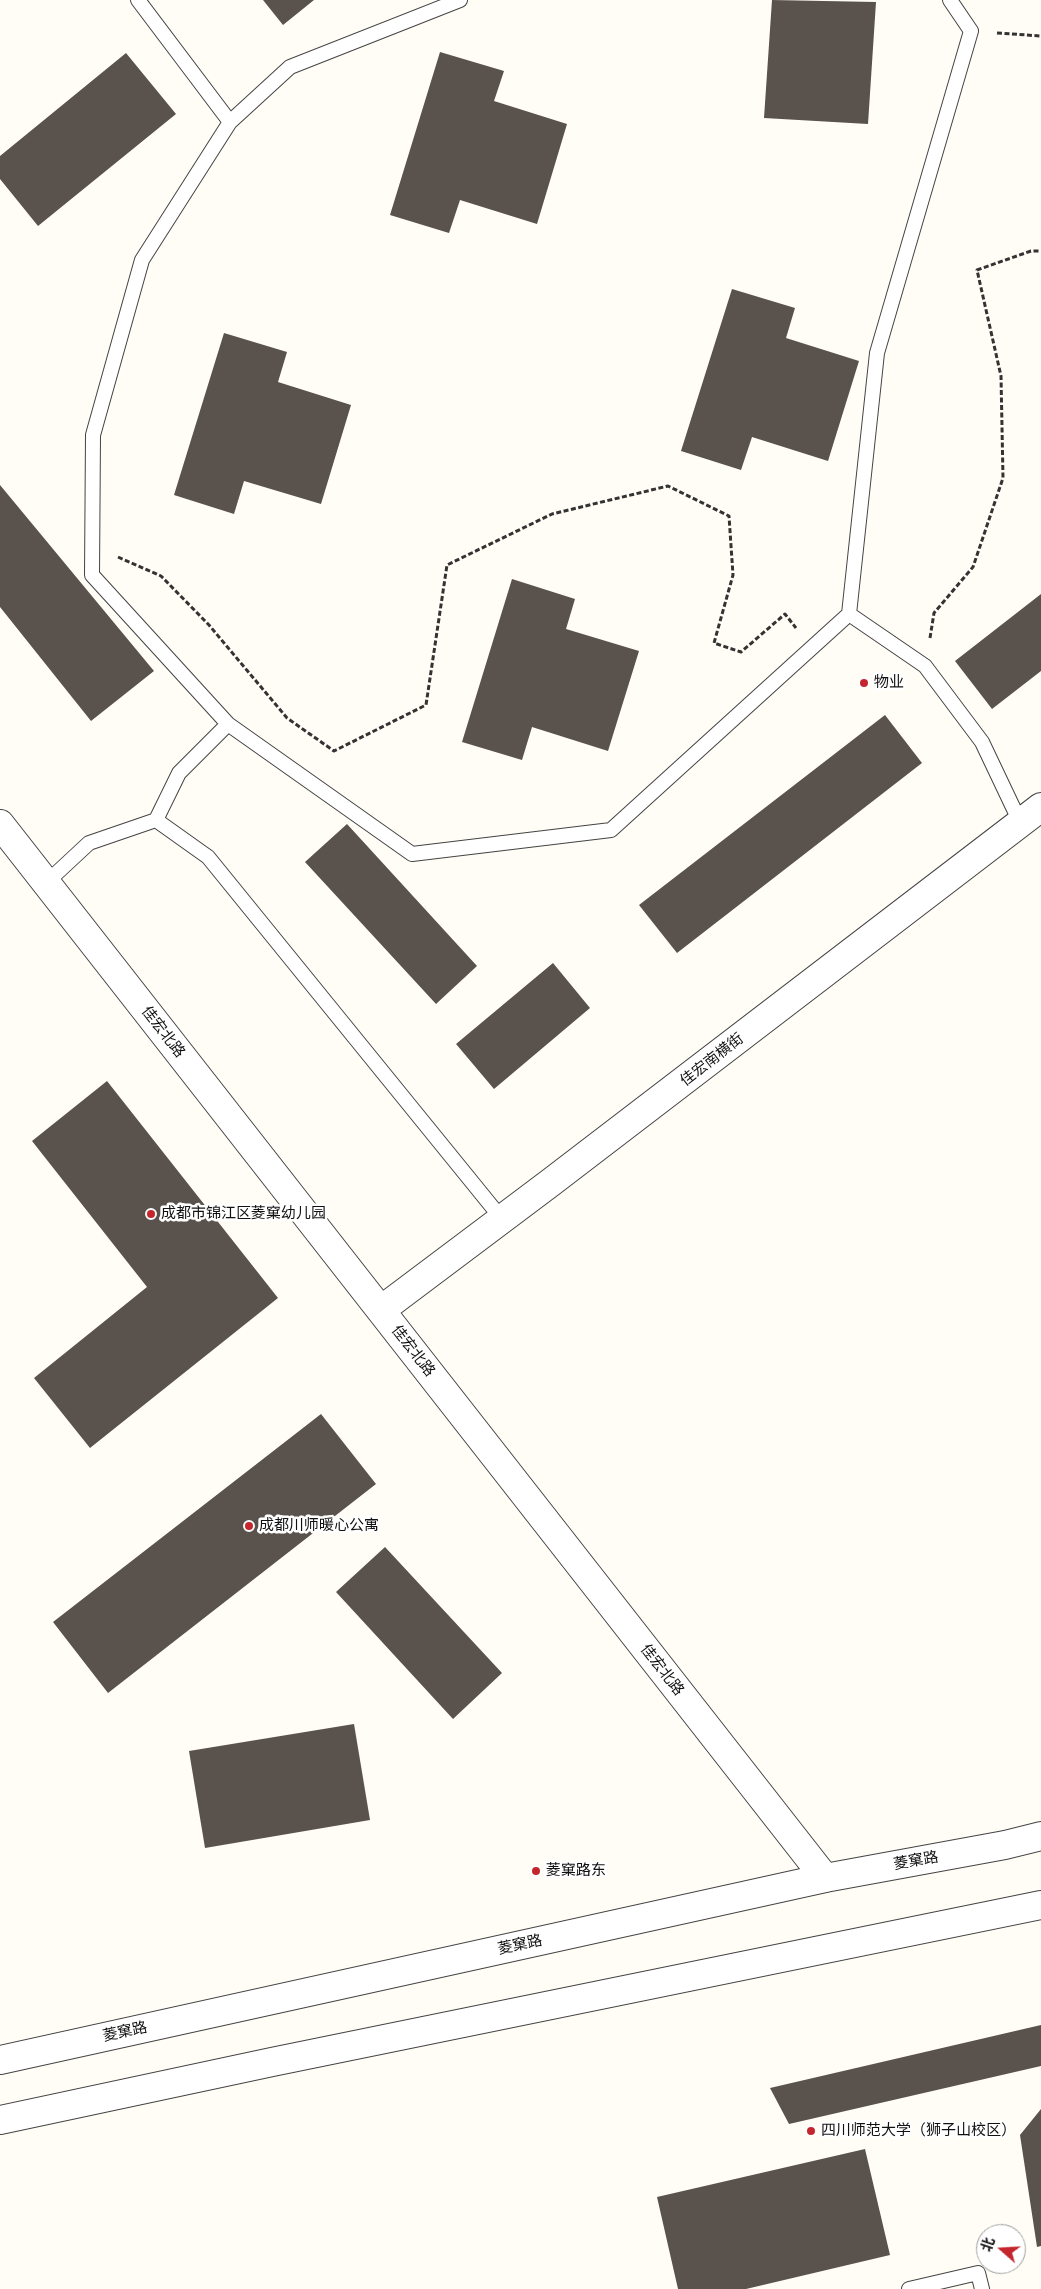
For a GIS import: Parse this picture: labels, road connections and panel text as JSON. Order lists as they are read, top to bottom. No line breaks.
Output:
{"streets":{"street":["佳宏北路","佳宏南横街","菱窠路"]},"crossings":[["佳宏北路","佳宏南横街"],["佳宏北路","菱窠路"]],"places":["物业","成都市锦江区菱窠幼儿园","成都川师暖心公寓","菱窠路东","四川师范大学（狮子山校区）"],"north":"left"}
